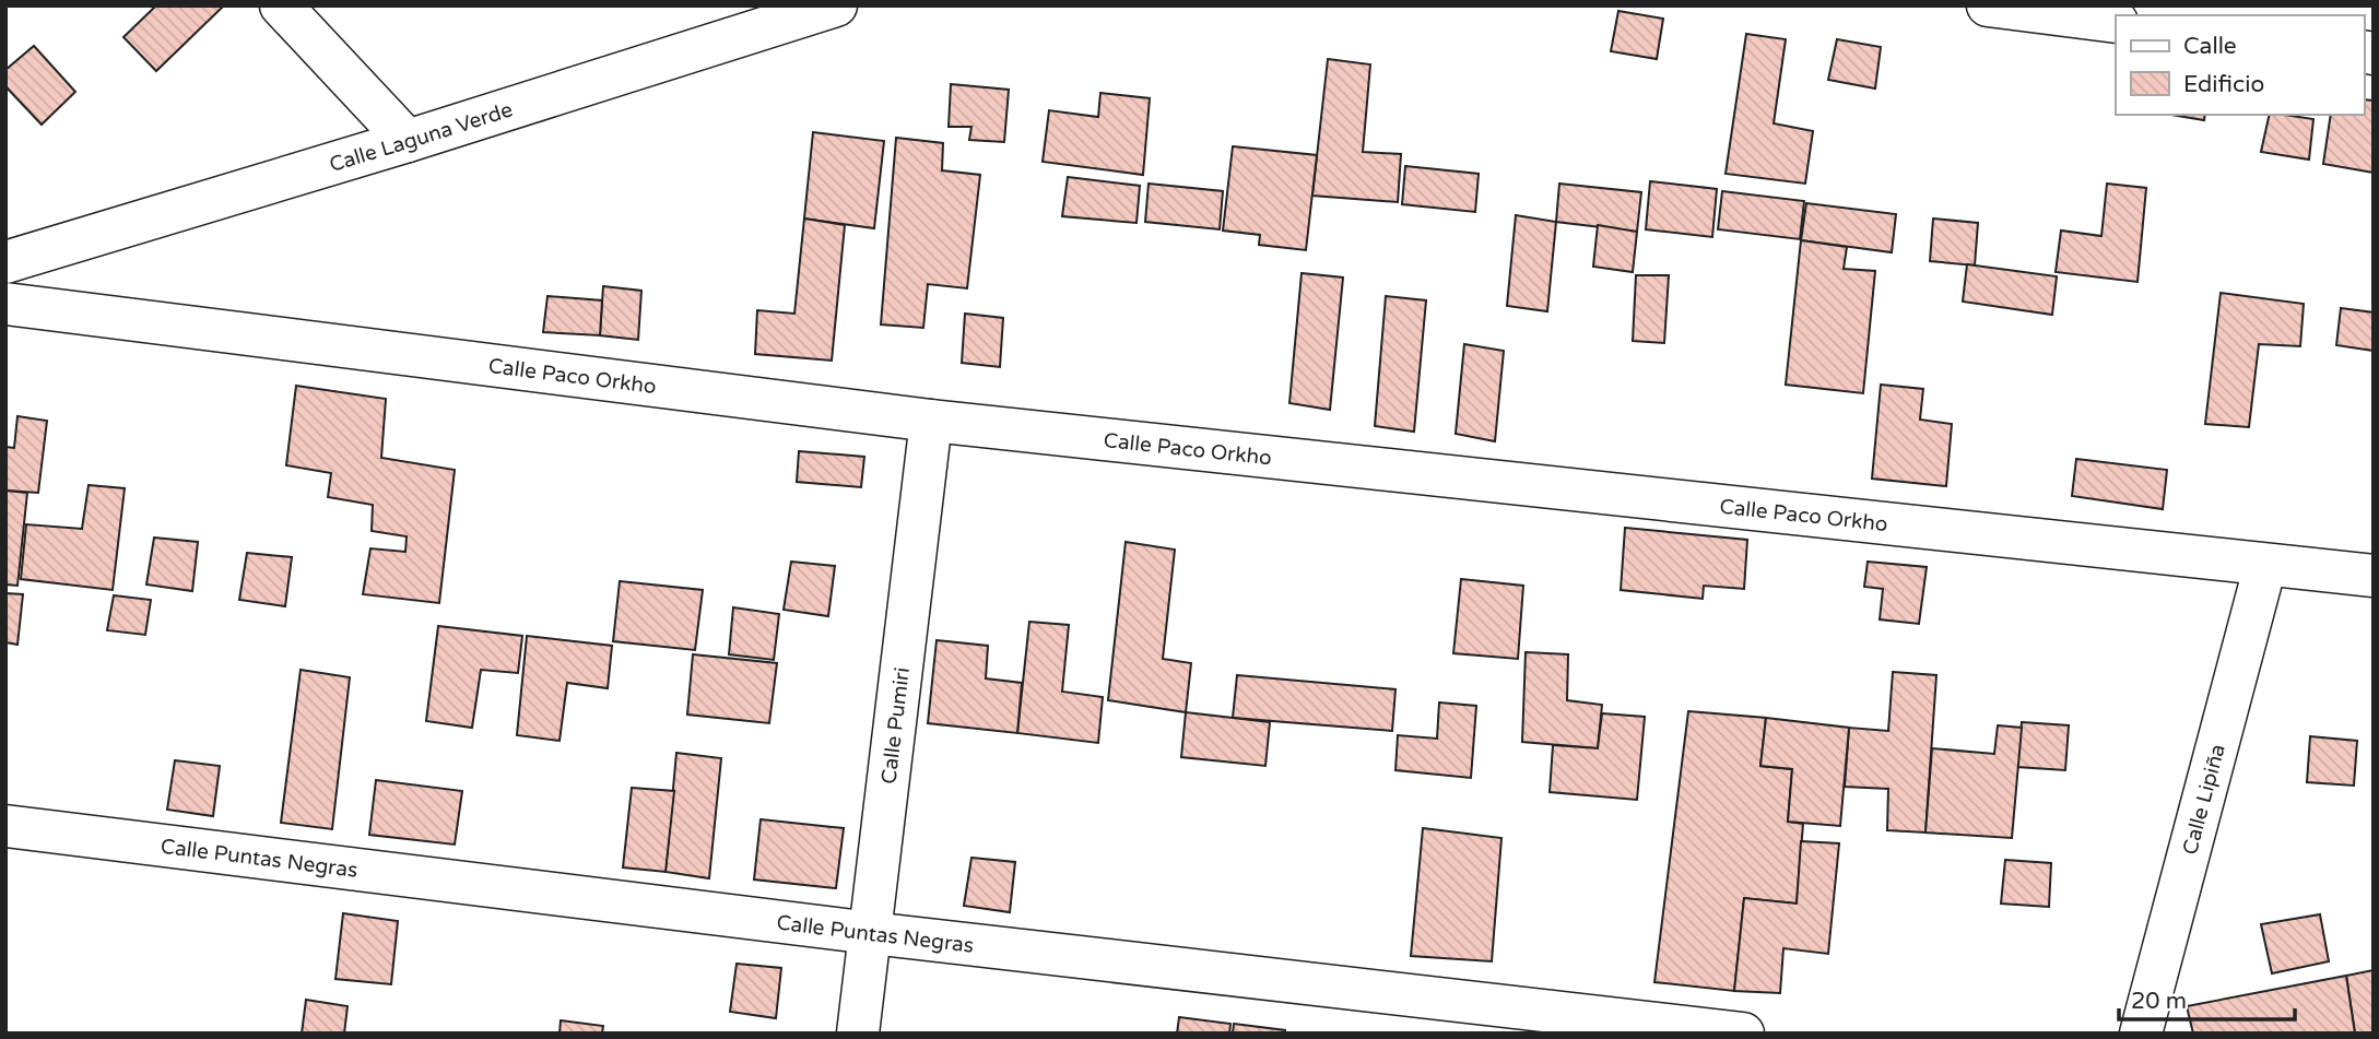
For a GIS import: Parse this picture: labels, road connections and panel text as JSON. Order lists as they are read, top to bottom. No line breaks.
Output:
{"streets":{"street":["Calle Laguna Verde","Calle Paco Orkho","Calle Pumiri","Calle Lipiña","Calle Puntas Negras"]},"crossings":[["Calle Paco Orkho","Calle Pumiri"],["Calle Paco Orkho","Calle Lipiña"],["Calle Pumiri","Calle Puntas Negras"]],"legend":["Calle","Edificio"],"scale_bar":"20 m"}
